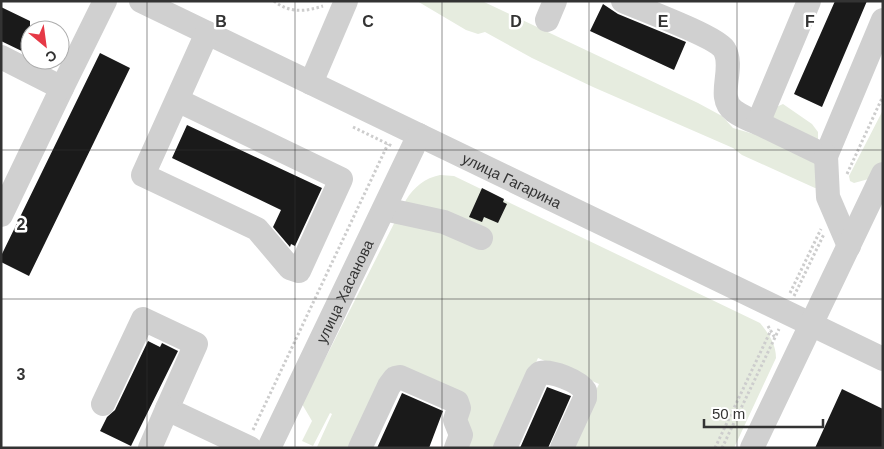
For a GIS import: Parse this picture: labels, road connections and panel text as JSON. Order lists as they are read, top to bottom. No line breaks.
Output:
{"streets":{"street":["улица Гагарина","улица Хасанова"]},"crossings":[["улица Гагарина","улица Хасанова"]],"scale_bar":"50 m","north":"bottom right","grid":{"columns":["B","C","D","E","F"],"rows":["2","3"]}}
